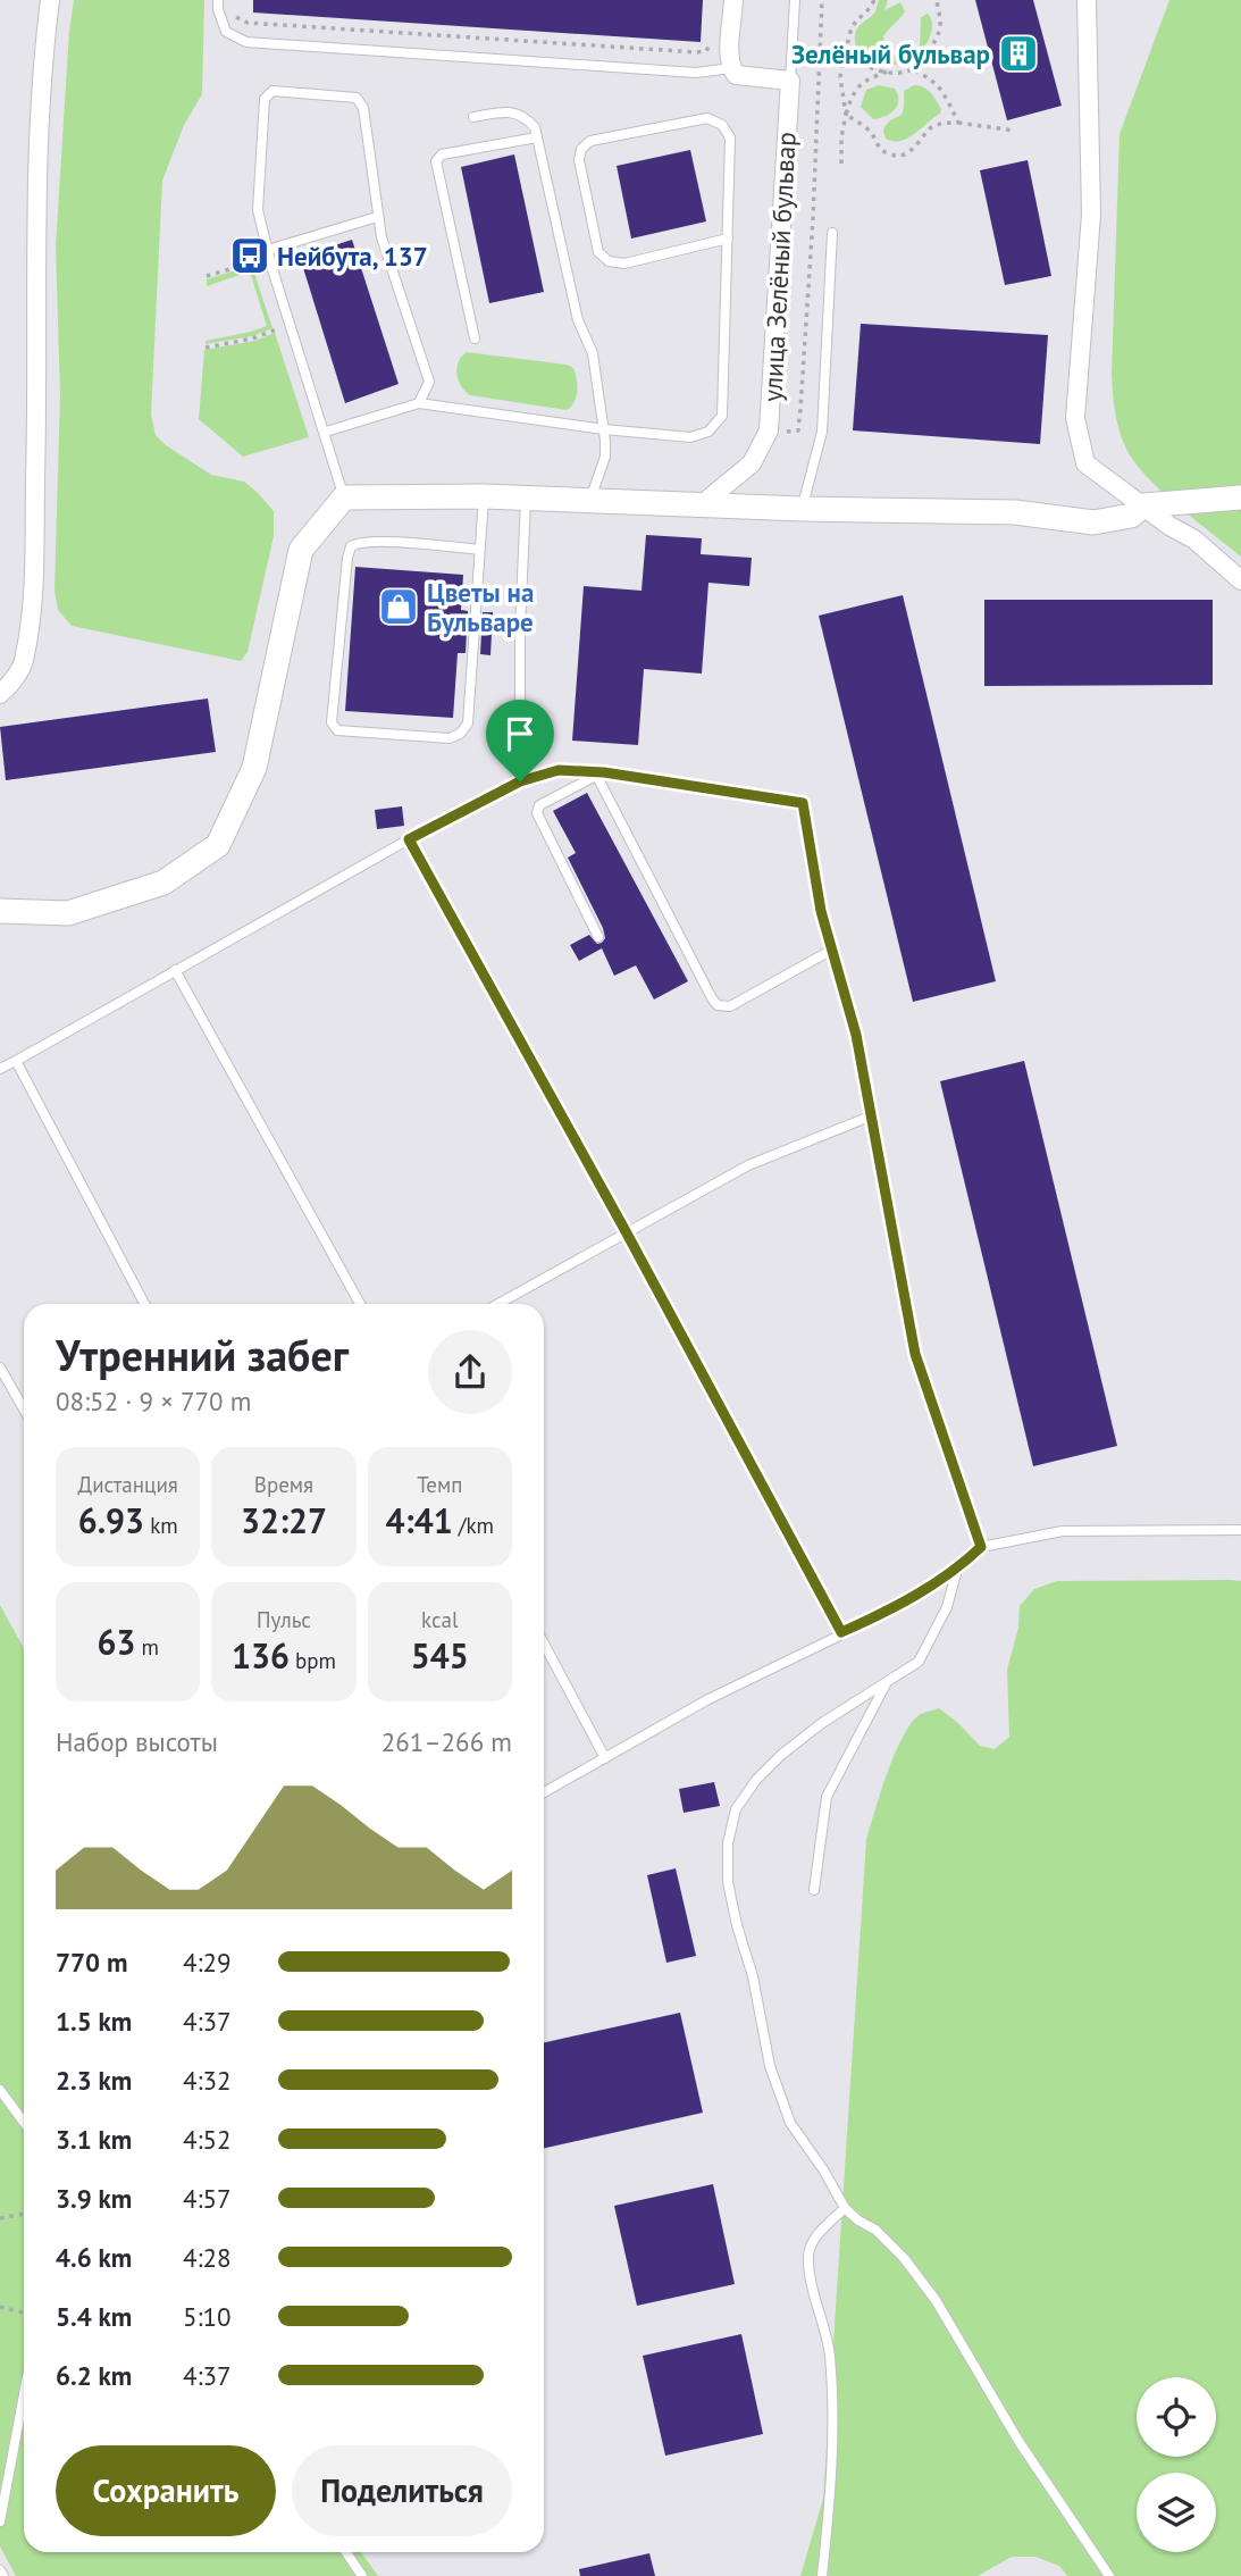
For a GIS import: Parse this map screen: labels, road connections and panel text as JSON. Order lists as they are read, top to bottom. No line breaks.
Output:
{"streets":{"street":["улица Зелёный бульвар"]},"places":{"building":["Зелёный бульвар"],"bus stop":["Нейбута, 137"],"shop":["Цветы на Бульваре"]},"page":{"heading":["Утренний забег","08:52 · 9 × 770 m"],"stats":[["Дистанция","6.93 km"],["Время","32:27"],["Темп","4:41 /km"],["63 m"],["Пульс","136 bpm"],["kcal","545"]],"chart":["Набор высоты","261–266 m"],"list":[{"name":"770 m","note":"4:29"},{"name":"1.5 km","note":"4:37"},{"name":"2.3 km","note":"4:32"},{"name":"3.1 km","note":"4:52"},{"name":"3.9 km","note":"4:57"},{"name":"4.6 km","note":"4:28"},{"name":"5.4 km","note":"5:10"},{"name":"6.2 km","note":"4:37"}],"buttons":["Сохранить","Поделиться"]}}
